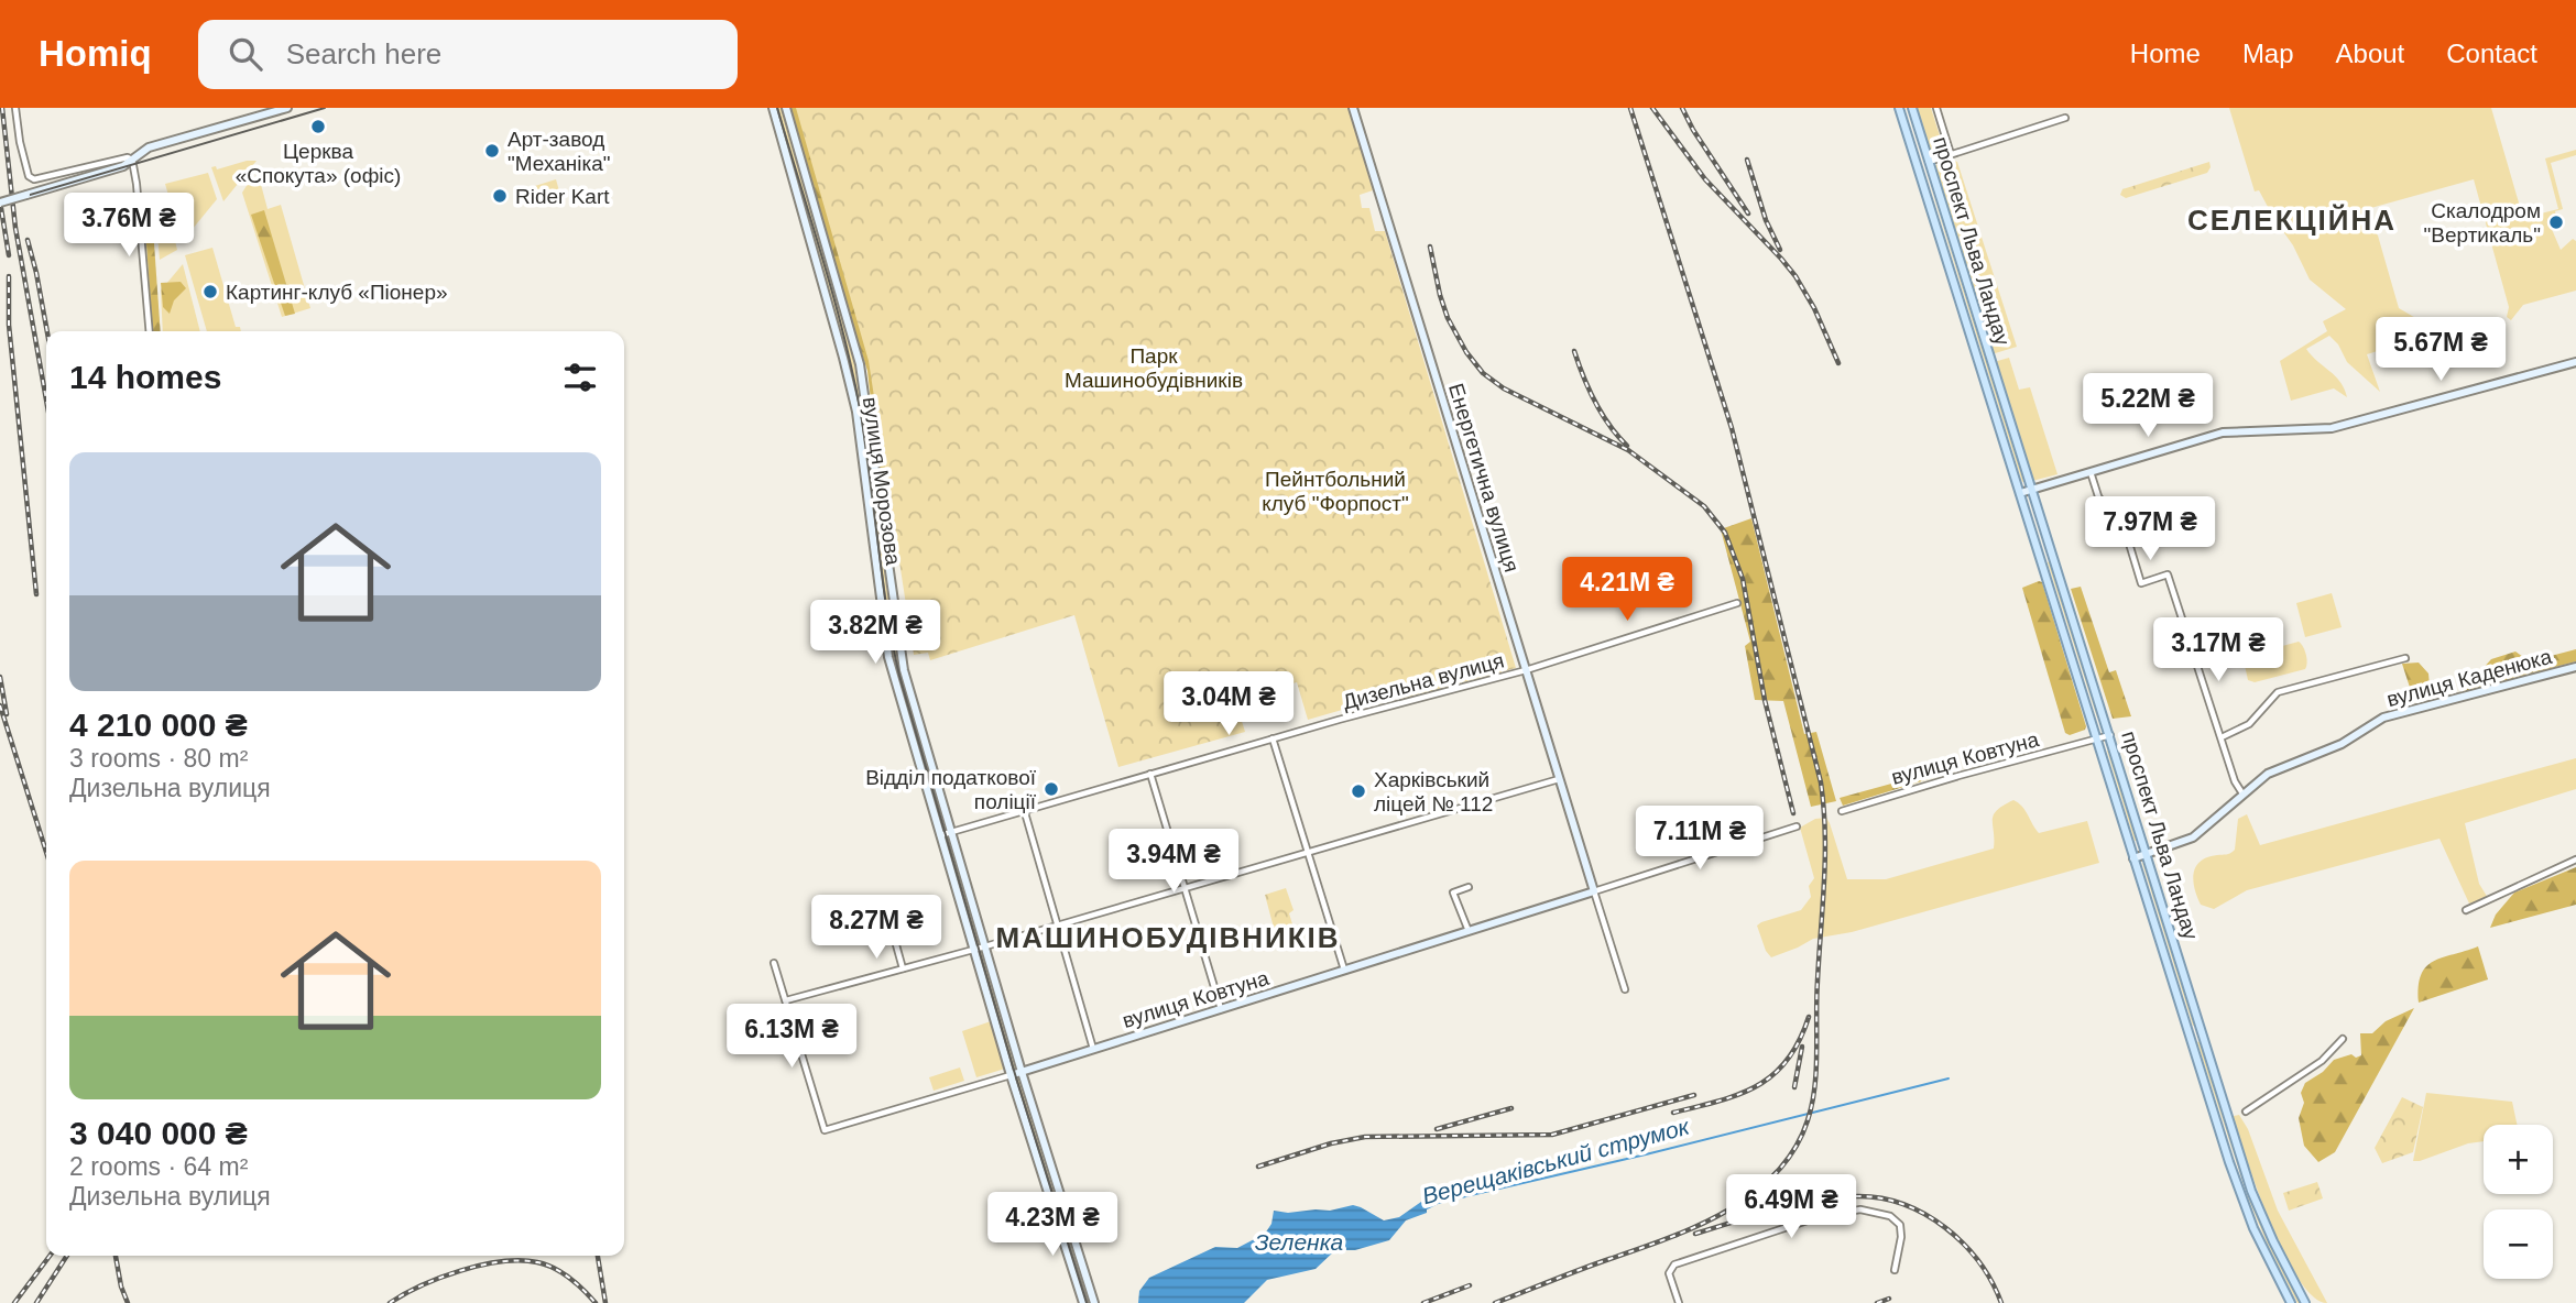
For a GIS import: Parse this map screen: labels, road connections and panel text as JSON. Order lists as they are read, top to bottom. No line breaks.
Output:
{"streets":{"main road":["проспект Льва Ландау","Енергетична вулиця","вулиця Морозова","вулиця Каденюка","вулиця Ковтуна"],"street":["Дизельна вулиця"]},"crossings":[["проспект Льва Ландау","вулиця Каденюка"],["проспект Льва Ландау","вулиця Ковтуна"],["Енергетична вулиця","Дизельна вулиця"],["Енергетична вулиця","вулиця Ковтуна"],["вулиця Морозова","Дизельна вулиця"],["вулиця Морозова","вулиця Ковтуна"]],"districts":["СЕЛЕКЦІЙНА","МАШИНОБУДІВНИКІВ"],"water":["Верещаківський струмок","Зеленка"],"parks":["Парк Машинобудівників","Пейнтбольний клуб \"Форпост\""],"places":["Церква «Спокута» (офіс)","Арт-завод \"Механіка\"","Rider Kart","Скалодром \"Вертикаль\"","Картинг-клуб «Піонер»","Відділ податкової поліції","Харківський ліцей № 112"],"page":{"header":"Homiq","search":"Search here","nav":["Home","Map","About","Contact"],"price":["3.76M ₴","5.67M ₴","5.22M ₴","7.97M ₴","4.21M ₴","3.82M ₴","3.17M ₴","3.04M ₴","7.11M ₴","3.94M ₴","8.27M ₴","6.13M ₴","6.49M ₴","4.23M ₴"],"heading":"14 homes","list":[{"name":"4 210 000 ₴","note":"3 rooms · 80 m² · Дизельна вулиця"},{"name":"3 040 000 ₴","note":"2 rooms · 64 m² · Дизельна вулиця"}],"map_buttons":["+","−"]}}
